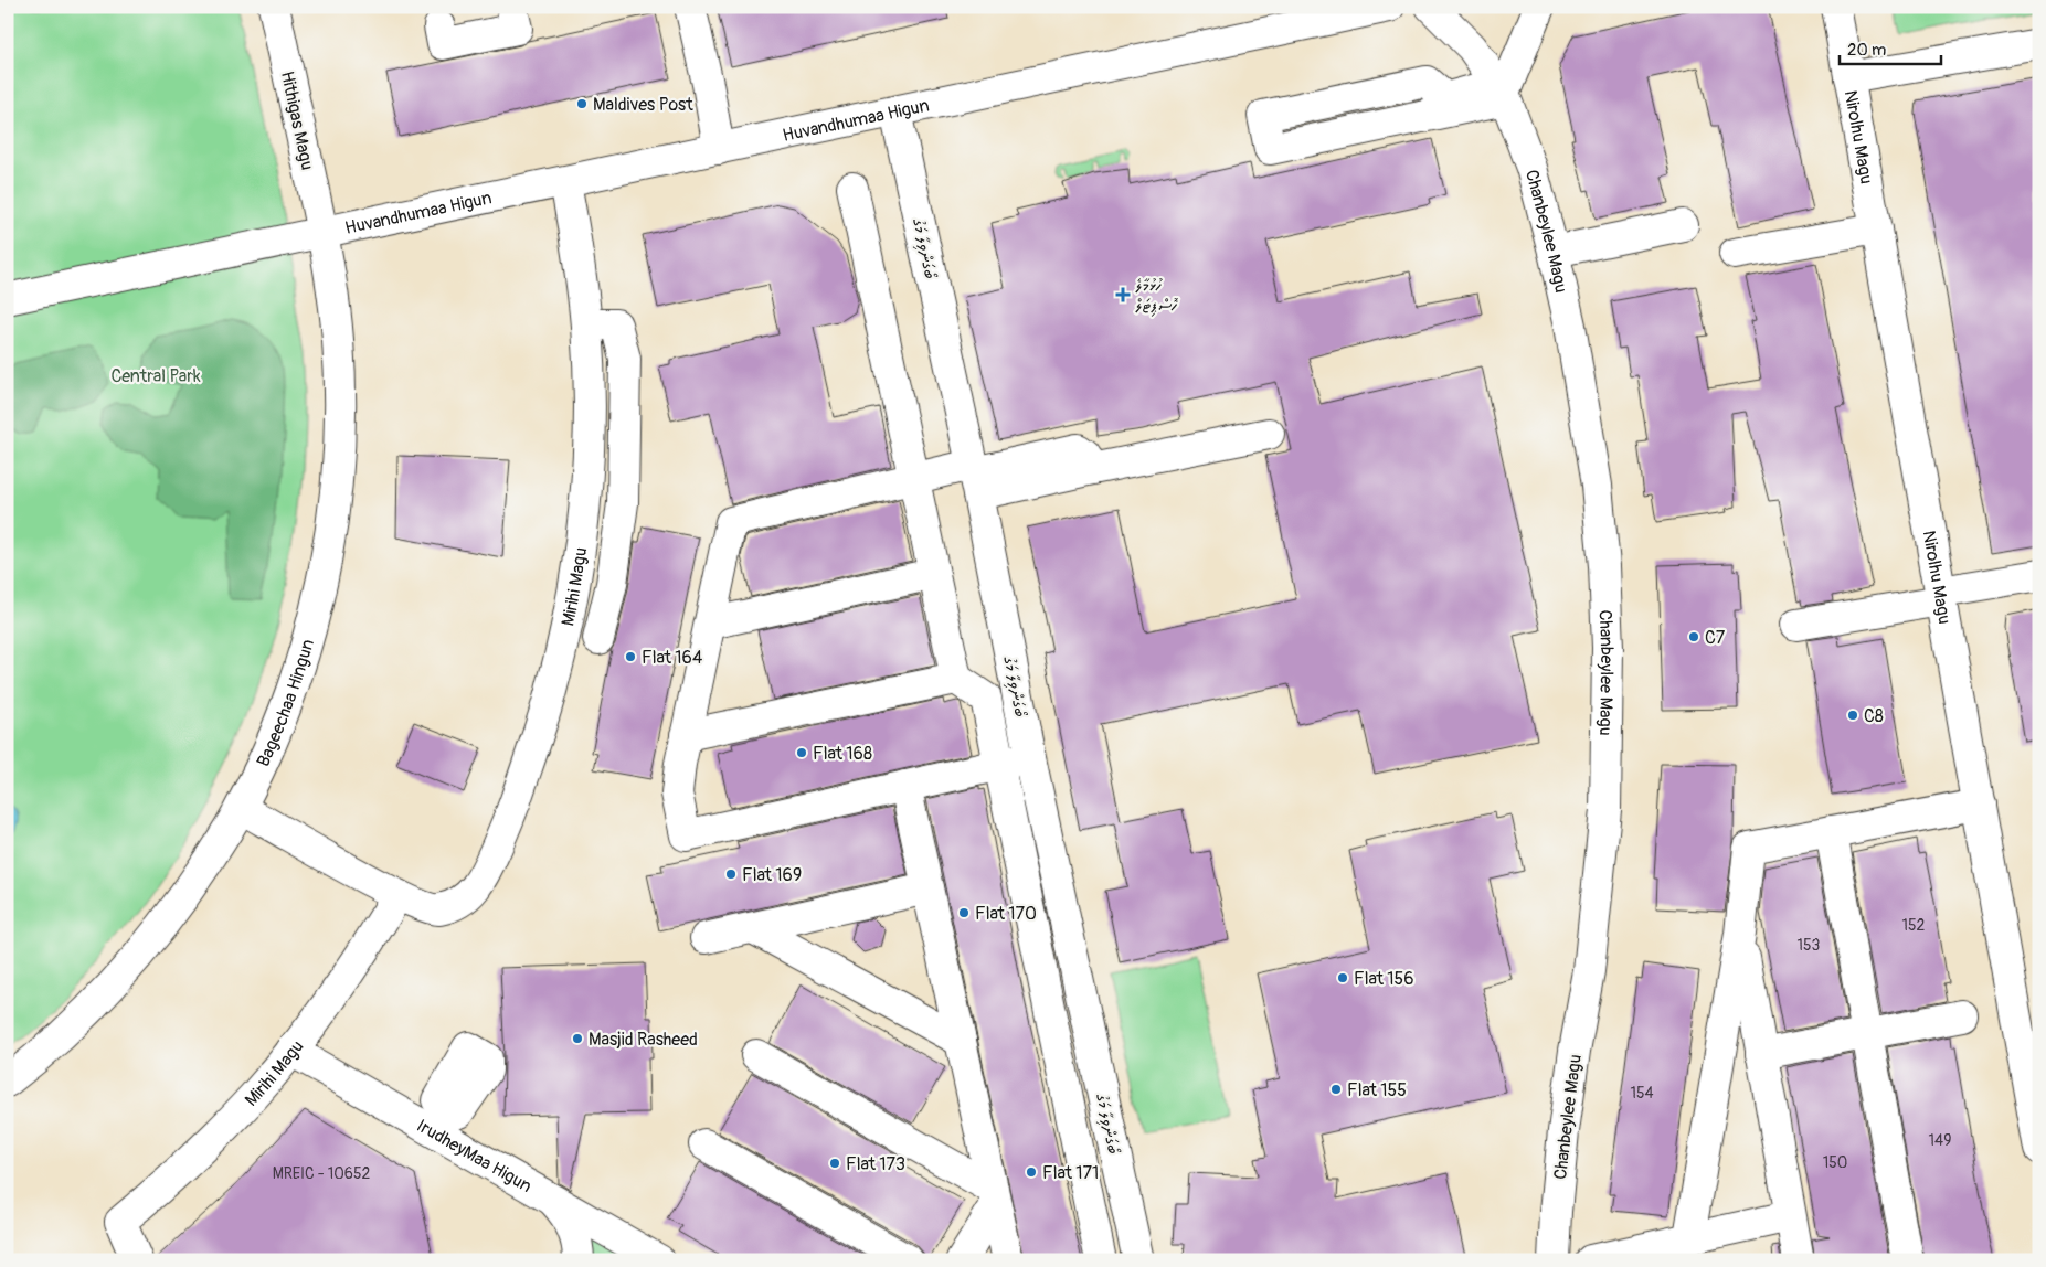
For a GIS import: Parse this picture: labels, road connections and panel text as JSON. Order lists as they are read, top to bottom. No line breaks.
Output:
{"streets":{"street":["Hithigas Magu","Huvandhumaa Higun","Nirolhu Magu","Chanbeylee Magu","ބޯގަންވިލާ މަގު","Mirihi Magu","Bageechaa Hingun","IrudheyMaa Higun"]},"crossings":[["Hithigas Magu","Huvandhumaa Higun"],["Hithigas Magu","Bageechaa Hingun"],["Huvandhumaa Higun","ބޯގަންވިލާ މަގު"],["Huvandhumaa Higun","Mirihi Magu"],["Huvandhumaa Higun","Bageechaa Hingun"],["Mirihi Magu","Bageechaa Hingun"],["Mirihi Magu","IrudheyMaa Higun"]],"parks":["Central Park"],"places":{"other":["Maldives Post","C7","Flat 164","C8","Flat 168","Flat 169","Flat 170","Flat 156","Masjid Rasheed","Flat 155","Flat 173","Flat 171"],"health":["ހުޅުމާލެ ހޮސްޕިޓަލް"]},"house_numbers":["152","153","154","149","150","MREIC - 10652"],"scale_bar":"20 m"}
